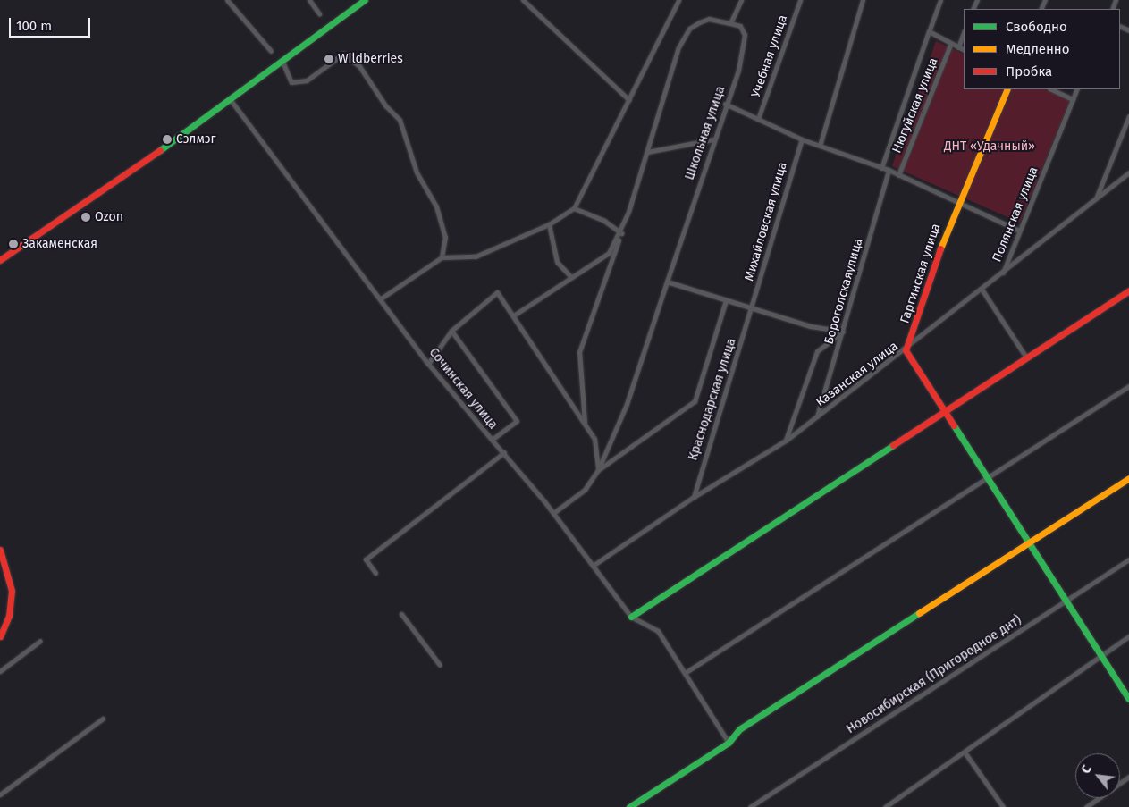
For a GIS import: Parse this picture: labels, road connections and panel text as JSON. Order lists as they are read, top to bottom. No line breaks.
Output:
{"streets":{"street":["Учебная улица","Нюгуйская улица","Школьная улица","Полянская улица","Михайловская улица","Гаргинская улица","Бороголскаяулица","Казанская улица","Сочинская улица","Краснодарская улица","Новосибирская (Пригородное днт)"]},"crossings":[["Полянская улица","Казанская улица"],["Михайловская улица","Краснодарская улица"],["Гаргинская улица","Казанская улица"],["Бороголскаяулица","Казанская улица"],["Казанская улица","Краснодарская улица"]],"parks":["ДНТ «Удачный»"],"places":["Wildberries","Сэлмэг","Ozon","Закаменская"],"legend":["Свободно","Медленно","Пробка"],"scale_bar":"100 m","north":"top left"}
